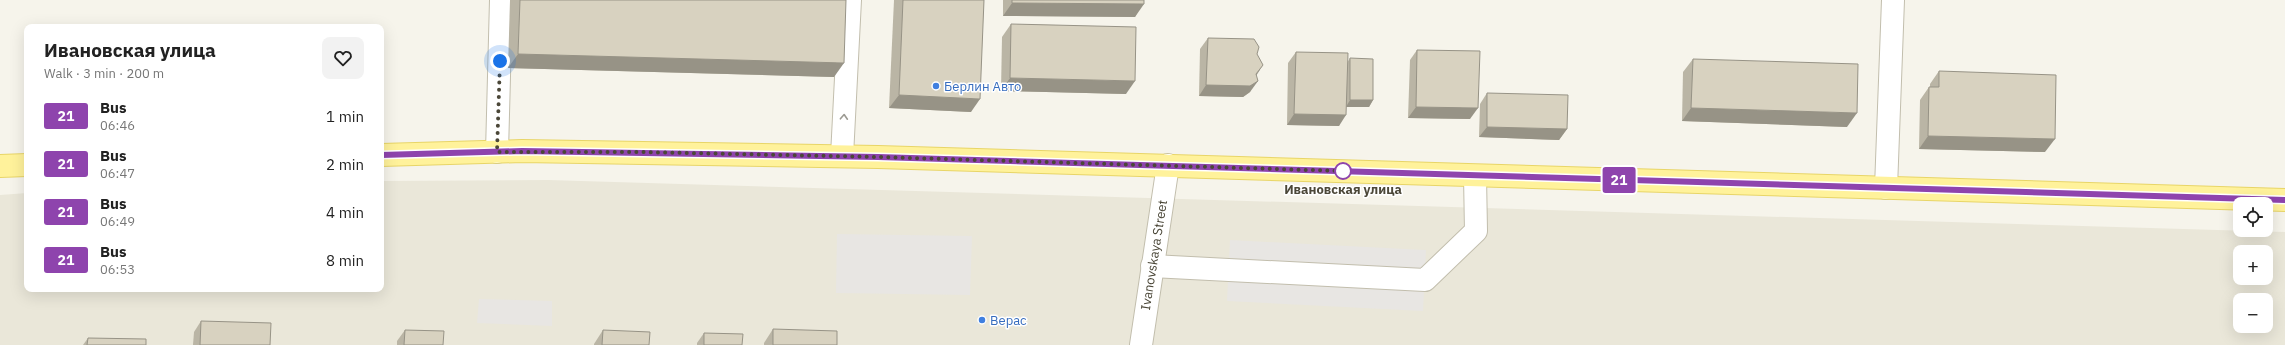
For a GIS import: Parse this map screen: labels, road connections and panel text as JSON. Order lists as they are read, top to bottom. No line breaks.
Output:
{"streets":{"street":["Ivanovskaya Street"]},"places":["Берлин Авто","Ивановская улица","Верас"],"lines":["bus line 21"],"page":{"on_map":"21","heading":["Ивановская улица","Walk · 3 min · 200 m"],"list":[{"mark":"21","name":"Bus","note":"06:46","value":"1 min"},{"mark":"21","name":"Bus","note":"06:47","value":"2 min"},{"mark":"21","name":"Bus","note":"06:49","value":"4 min"},{"mark":"21","name":"Bus","note":"06:53","value":"8 min"}],"map_buttons":["+","−"]}}
